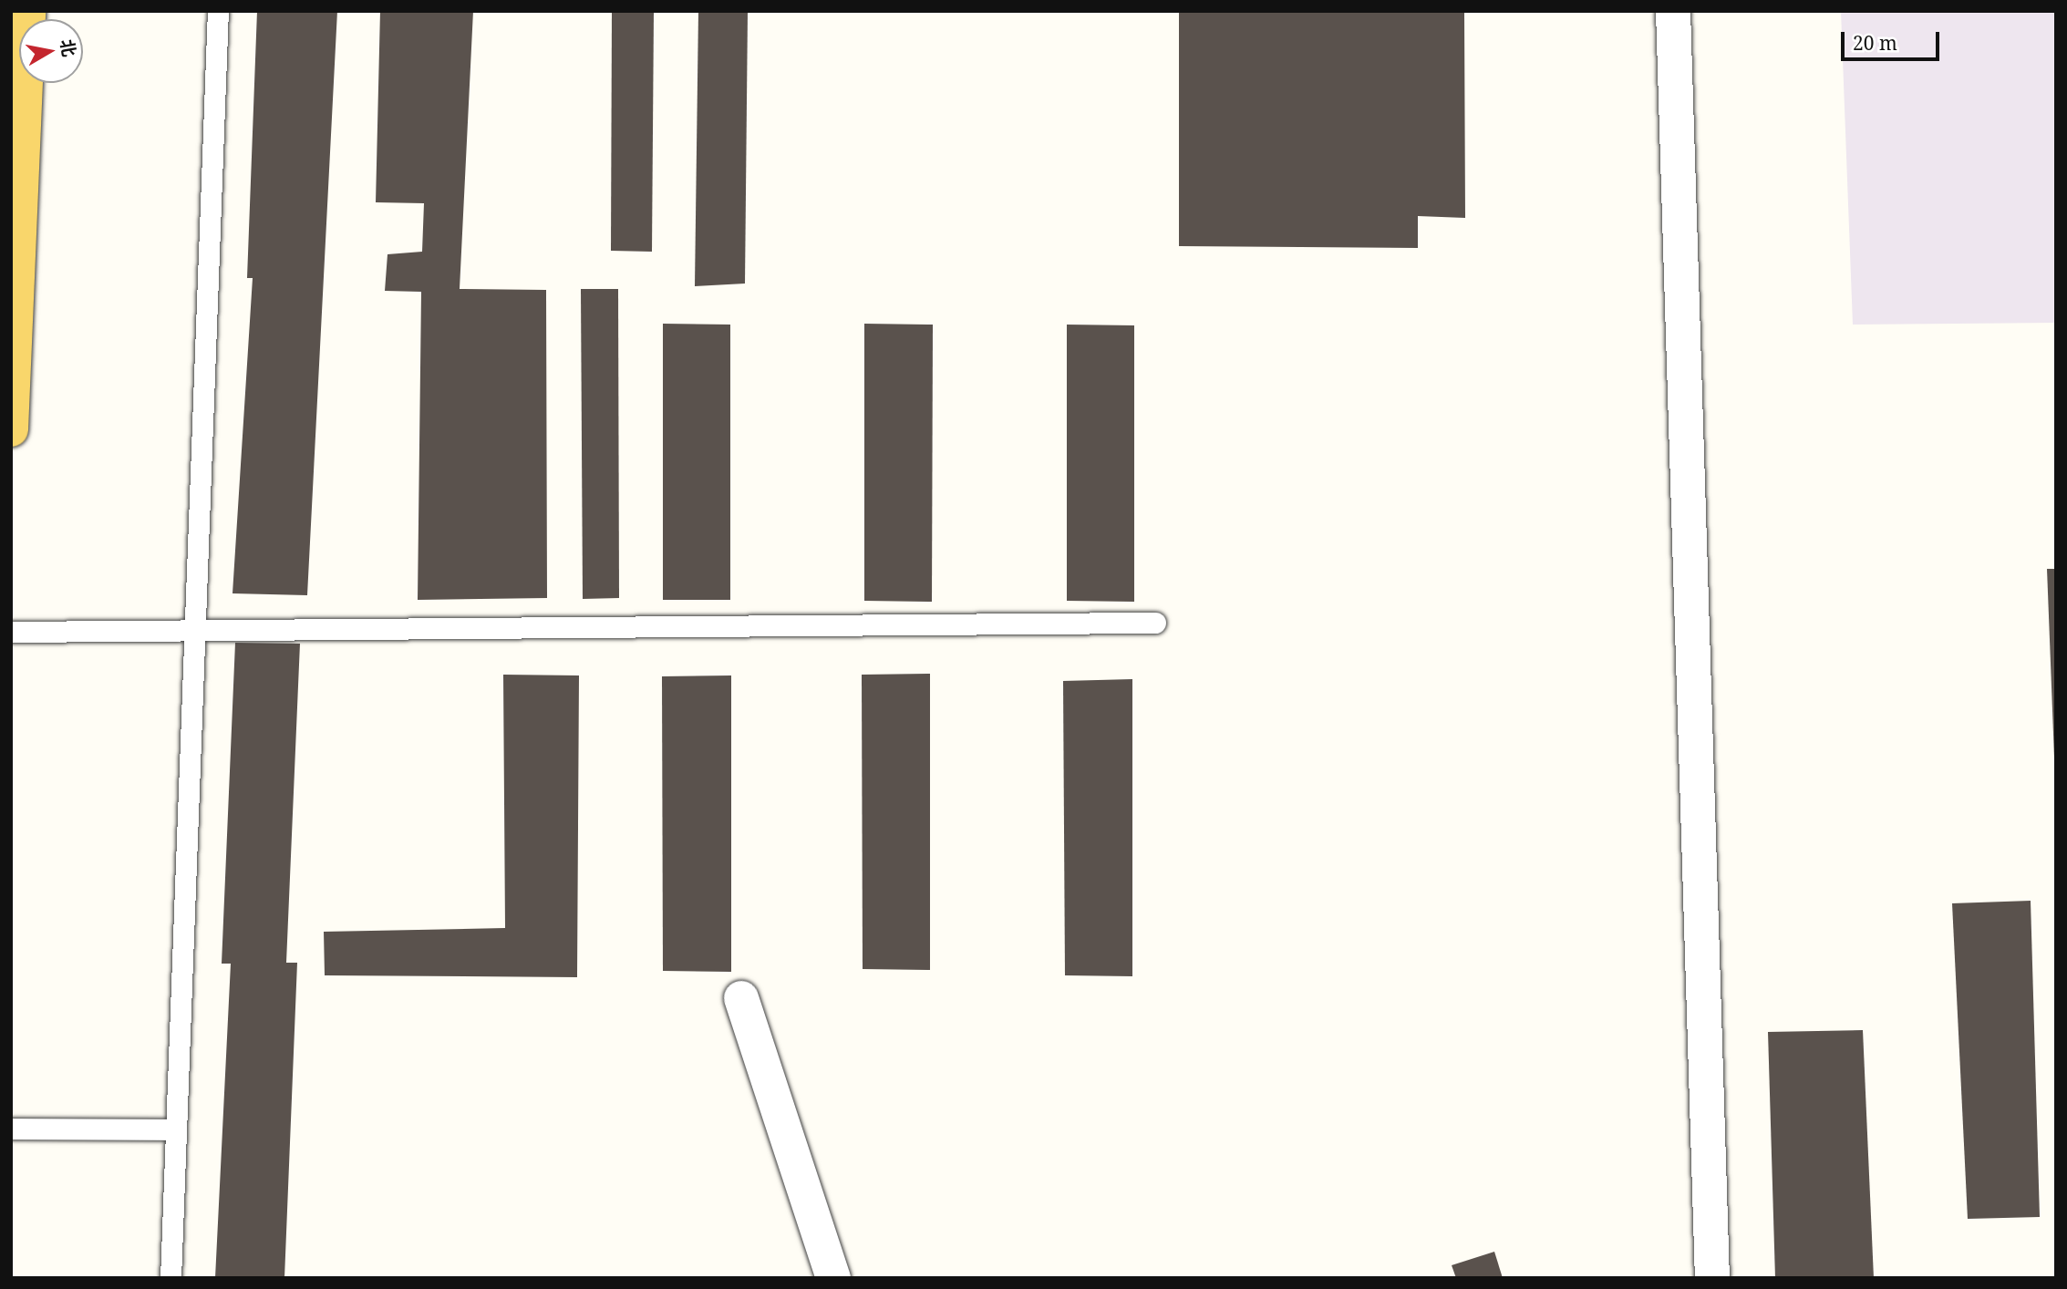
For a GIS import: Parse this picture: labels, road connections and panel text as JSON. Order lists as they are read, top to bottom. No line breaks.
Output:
{"scale_bar":"20 m","north":"right"}
